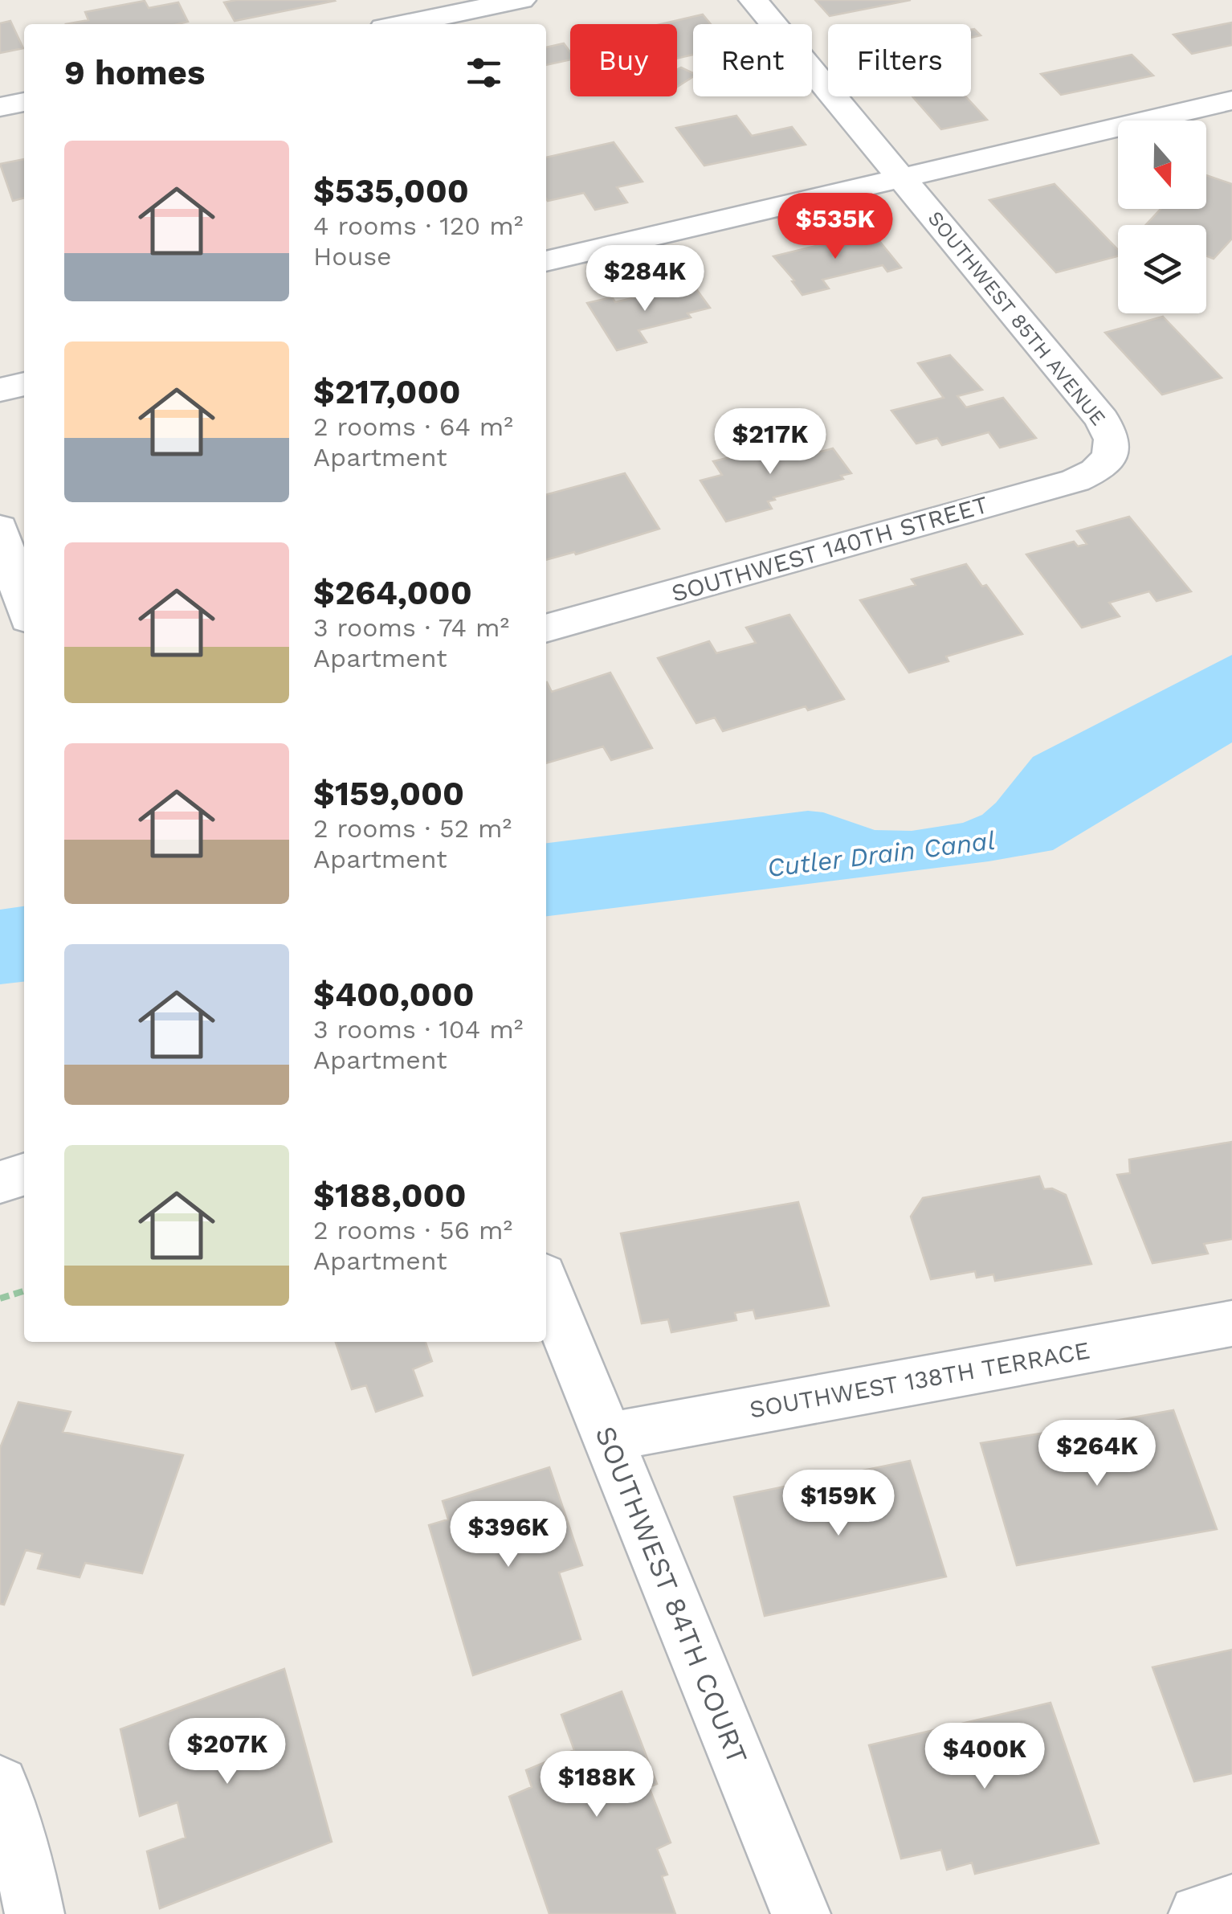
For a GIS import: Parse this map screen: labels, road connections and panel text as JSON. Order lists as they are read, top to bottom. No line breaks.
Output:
{"streets":{"street":["SOUTHWEST 85TH AVENUE","SOUTHWEST 140TH STREET","SOUTHWEST 138TH TERRACE","SOUTHWEST 84TH COURT"]},"crossings":[["SOUTHWEST 85TH AVENUE","SOUTHWEST 140TH STREET"],["SOUTHWEST 138TH TERRACE","SOUTHWEST 84TH COURT"]],"water":["Cutler Drain Canal"],"north":"bottom","page":{"chip":["Buy","Rent","Filters"],"heading":"9 homes","list":[{"name":"$535,000","note":"4 rooms · 120 m² · House"},{"name":"$217,000","note":"2 rooms · 64 m² · Apartment"},{"name":"$264,000","note":"3 rooms · 74 m² · Apartment"},{"name":"$159,000","note":"2 rooms · 52 m² · Apartment"},{"name":"$400,000","note":"3 rooms · 104 m² · Apartment"},{"name":"$188,000","note":"2 rooms · 56 m² · Apartment"}],"price":["$535K","$284K","$217K","$264K","$159K","$396K","$207K","$400K","$188K"]}}
